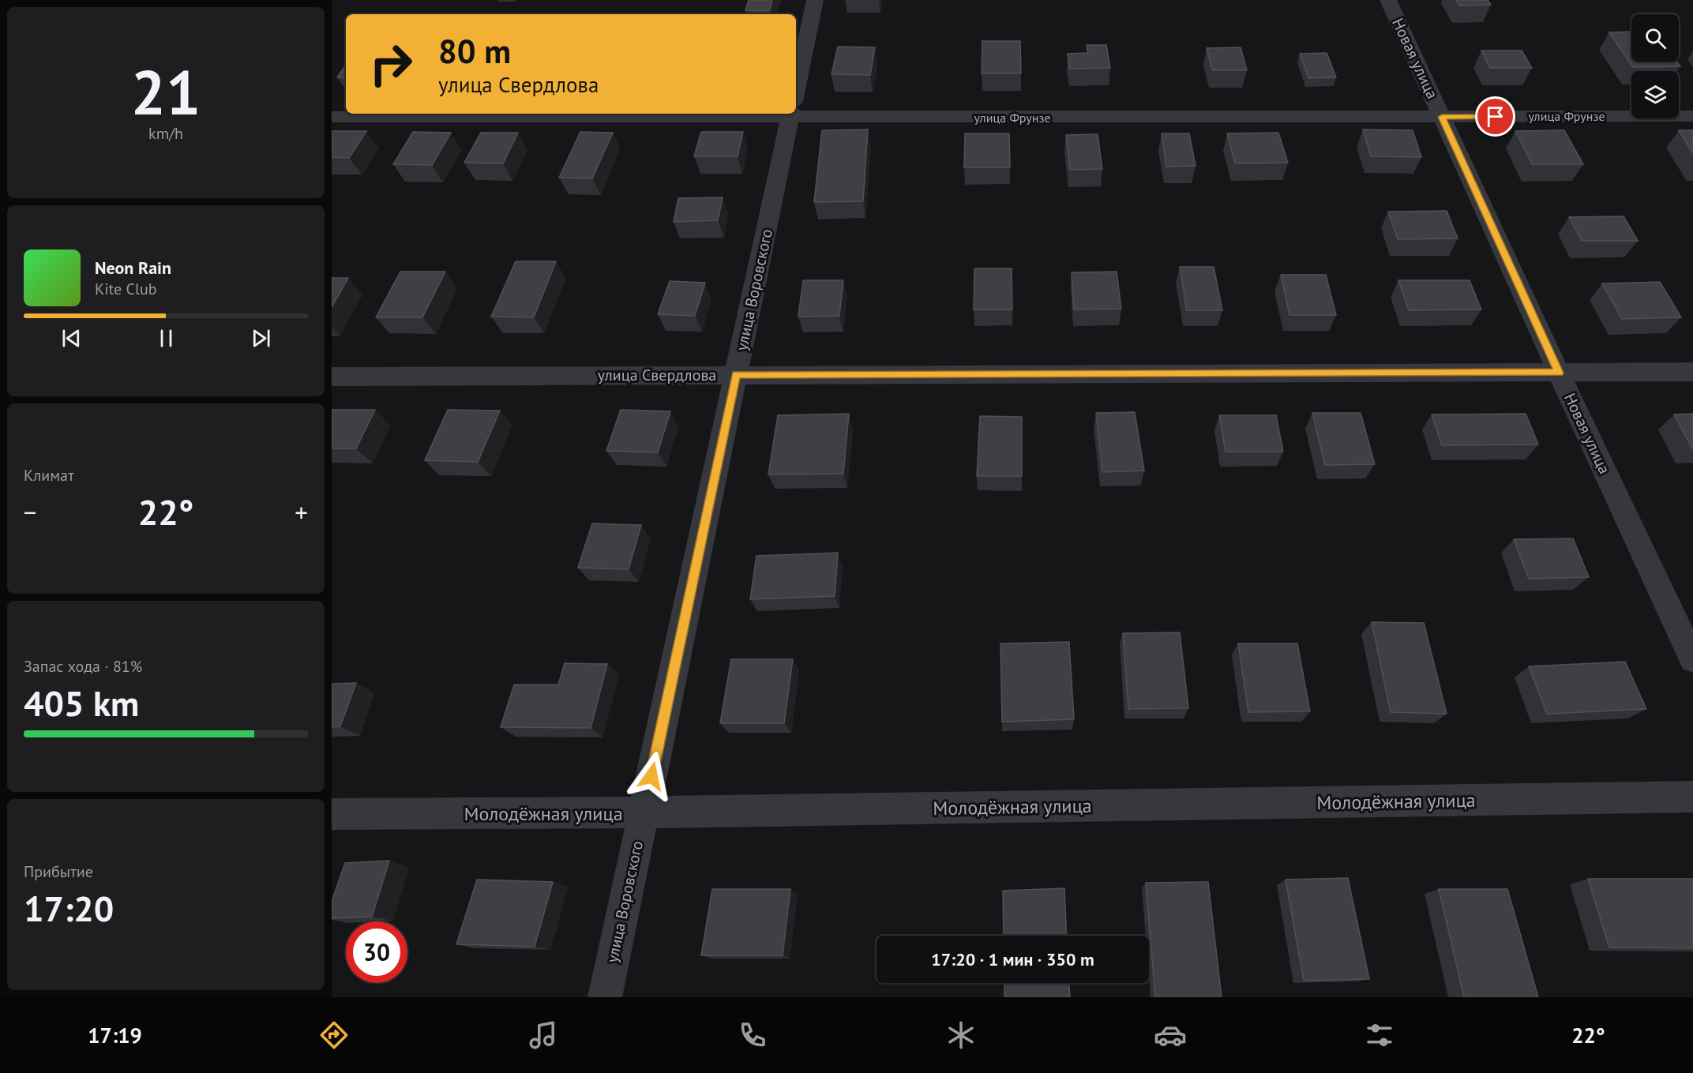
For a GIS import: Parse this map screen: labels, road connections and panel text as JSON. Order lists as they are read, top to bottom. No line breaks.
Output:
{"streets":{"street":["Новая улица","улица Фрунзе","улица Воровского","улица Свердлова","Молодёжная улица"]},"crossings":[["Новая улица","улица Фрунзе"],["Новая улица","улица Свердлова"],["улица Воровского","улица Свердлова"],["улица Воровского","Молодёжная улица"]],"page":{"tile":[["21","km/h"],"Климат",["Запас хода · 81%","405 km"],["Прибытие","17:20"]],"turn":["80 m","улица Свердлова"],"song":["Neon Rain","Kite Club"],"heat":["−","22°","+"],"limit":"30","trip":"17:20 · 1 мин · 350 m","tabs":["17:19","22°"]}}
